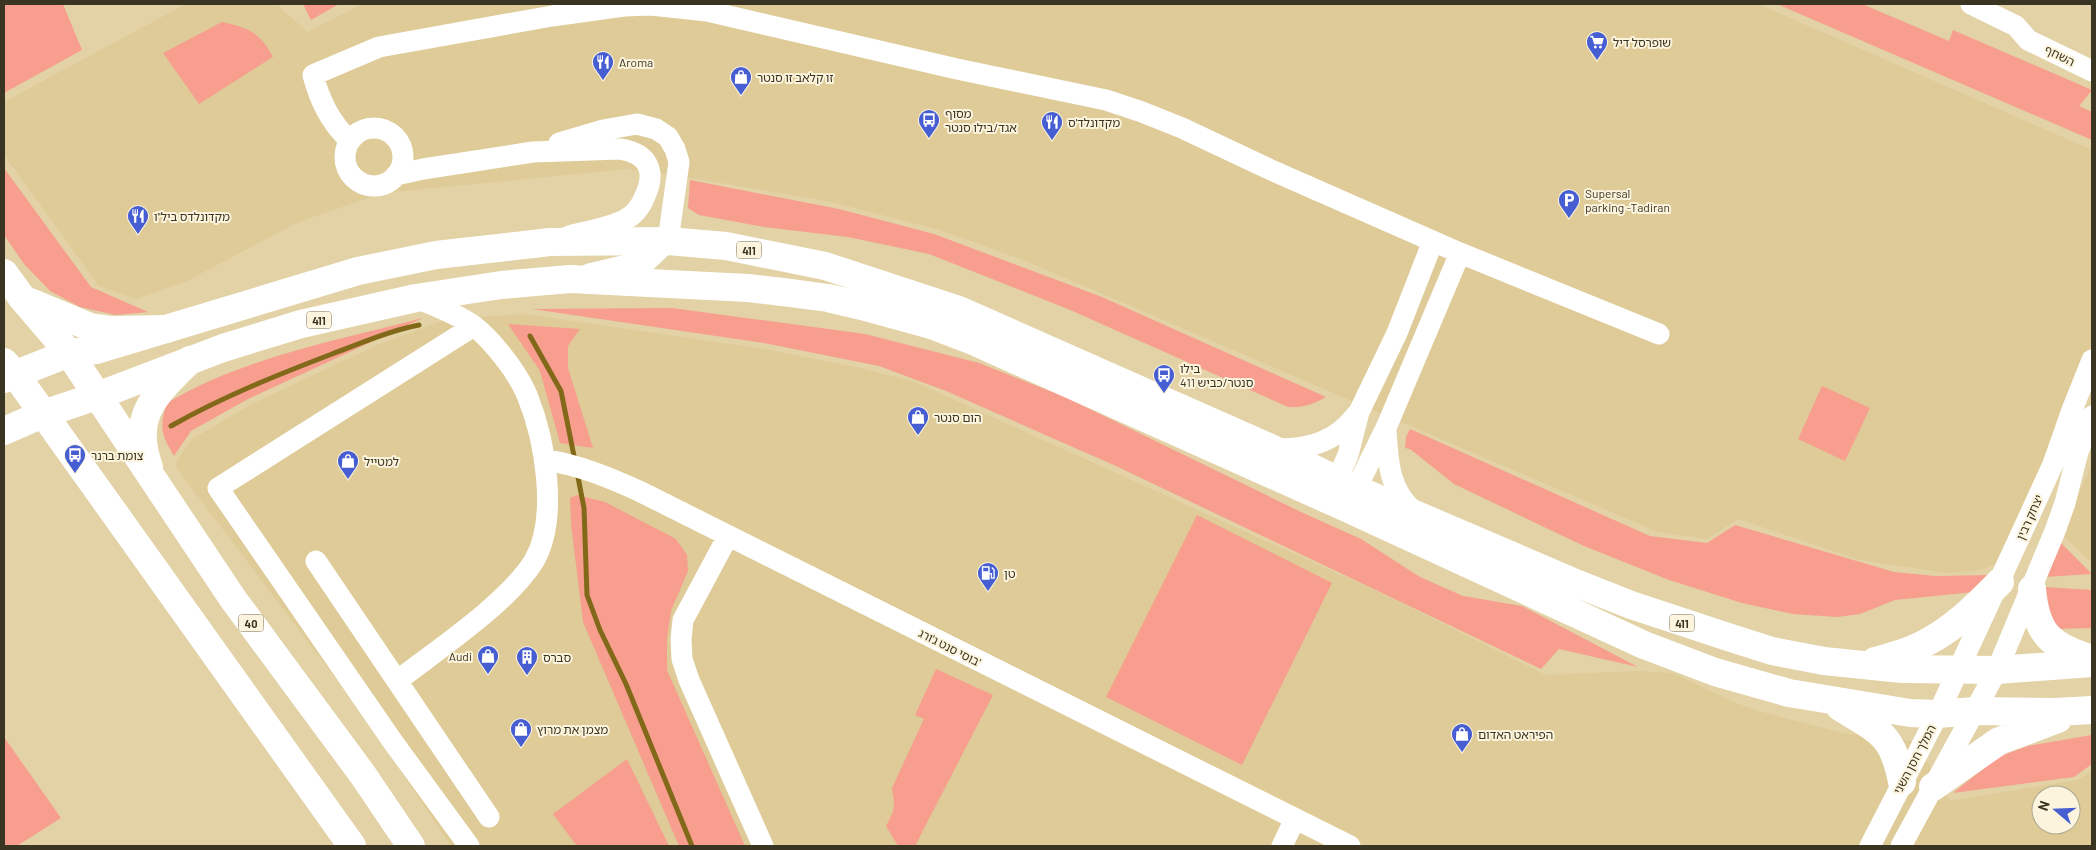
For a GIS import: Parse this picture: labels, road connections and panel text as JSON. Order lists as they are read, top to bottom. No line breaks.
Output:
{"streets":{"main road":["411","40"],"street":["השחף","יצחק רבין","בוסי סנט ג'ורג'","המלך חסן השני"]},"crossings":[["411","יצחק רבין"],["411","40"],["411","המלך חסן השני"],["יצחק רבין","המלך חסן השני"]],"places":{"supermarket":["שופרסל דיל"],"restaurant":["Aroma","מקדונלד'ס","מקדונלדס ביל\"ו"],"shop":["זו קלאב זו סנטר","הום סנטר","למטייל","Audi","מצמן את מרוץ","הפיראט האדום"],"bus stop":["מסוף אגד/בילו סנטר","בילו סנטר/כביש 411","צומת ברנר"],"parking":["Supersal parking -Tadiran"],"fuel station":["טן"],"building":["סברס"]},"north":"left"}
